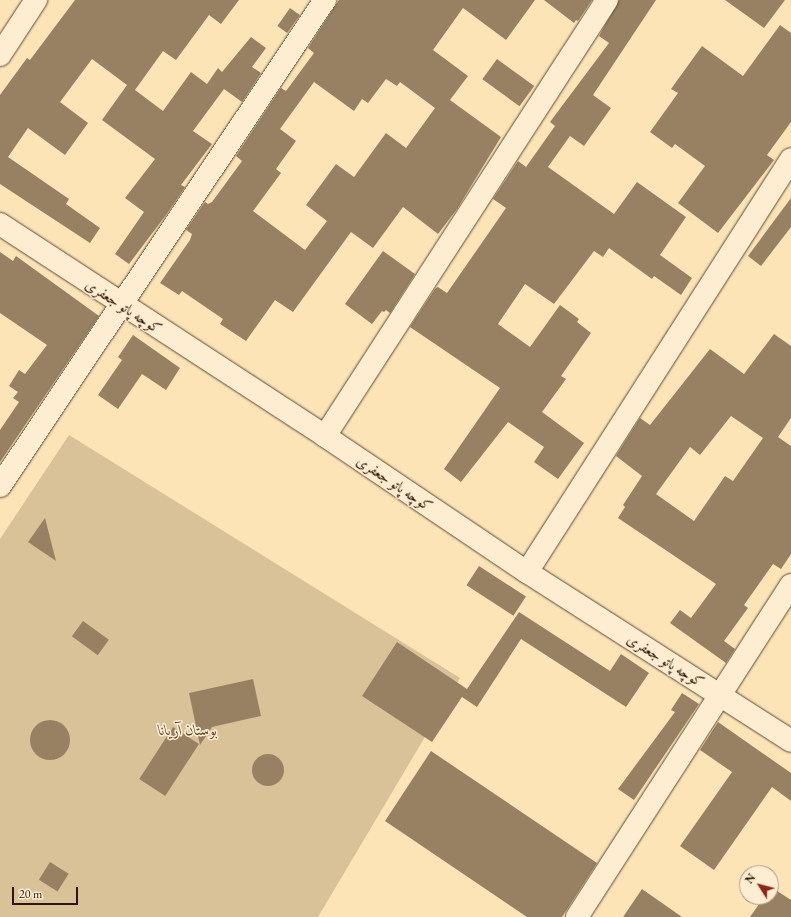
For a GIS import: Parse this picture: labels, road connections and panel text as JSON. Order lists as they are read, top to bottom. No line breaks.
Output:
{"streets":{"street":["کوچه پاتو جعفری"]},"parks":["بوستان آریانا"],"scale_bar":"20 m","north":"top left"}
